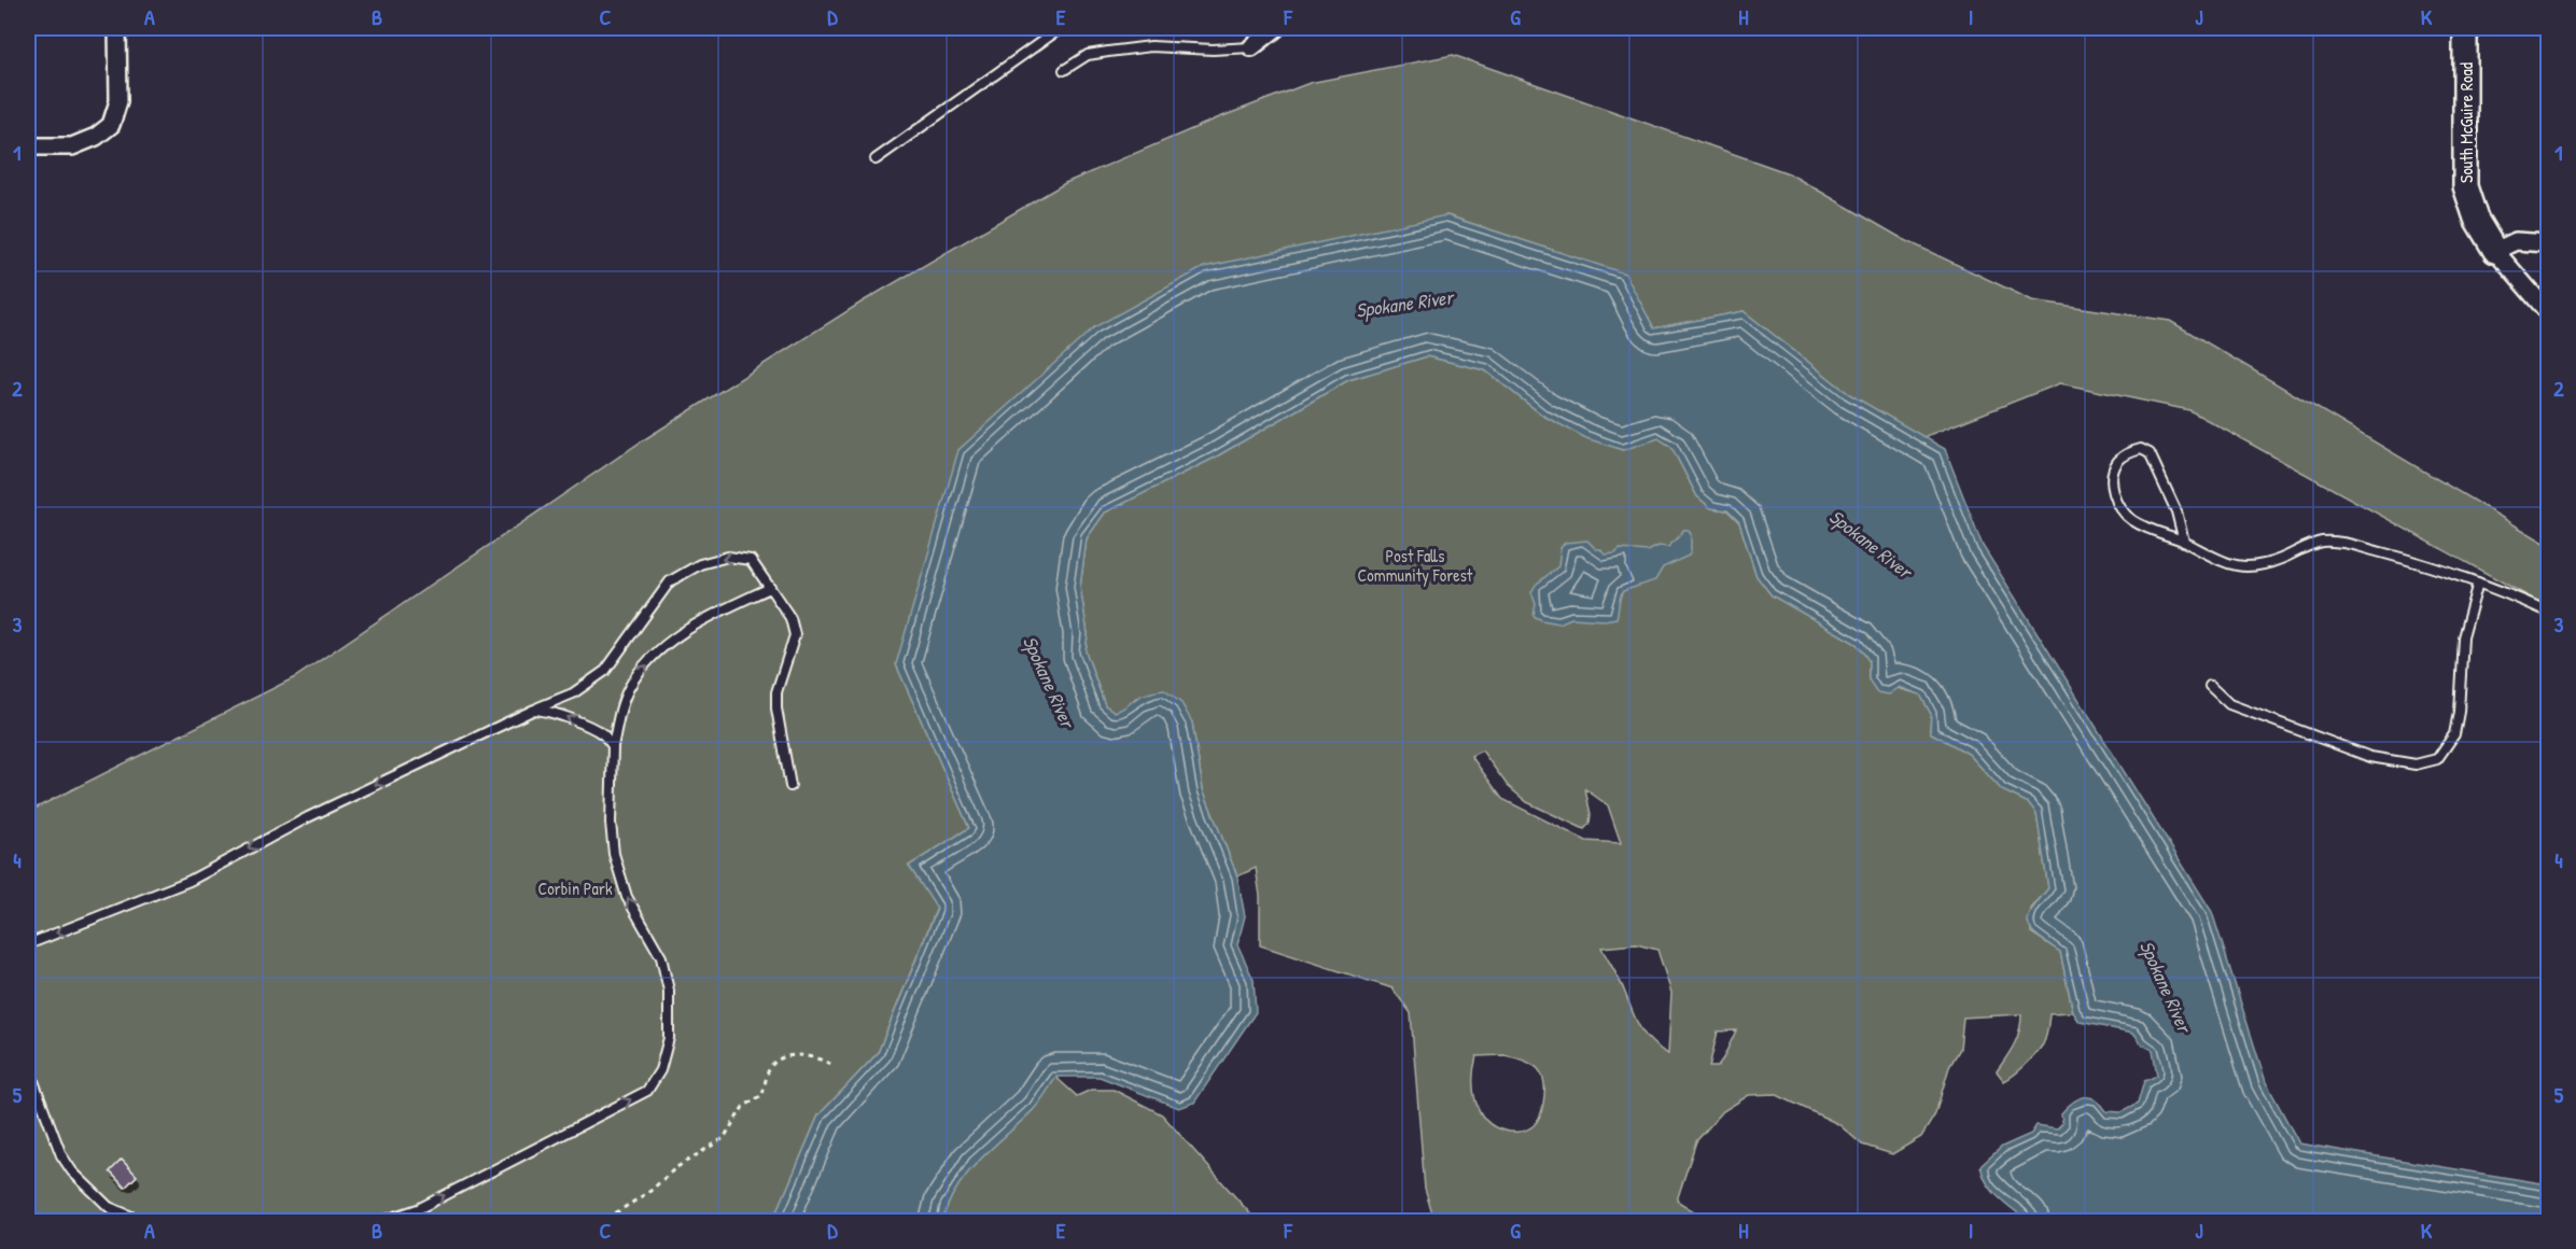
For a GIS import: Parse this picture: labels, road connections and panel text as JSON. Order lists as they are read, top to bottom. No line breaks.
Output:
{"streets":{"street":["South McGuire Road"]},"water":["Spokane River"],"parks":["Post Falls Community Forest","Corbin Park"],"grid":{"columns":["A","B","C","D","E","F","G","H","I","J","K"],"rows":["1","2","3","4","5"]}}
